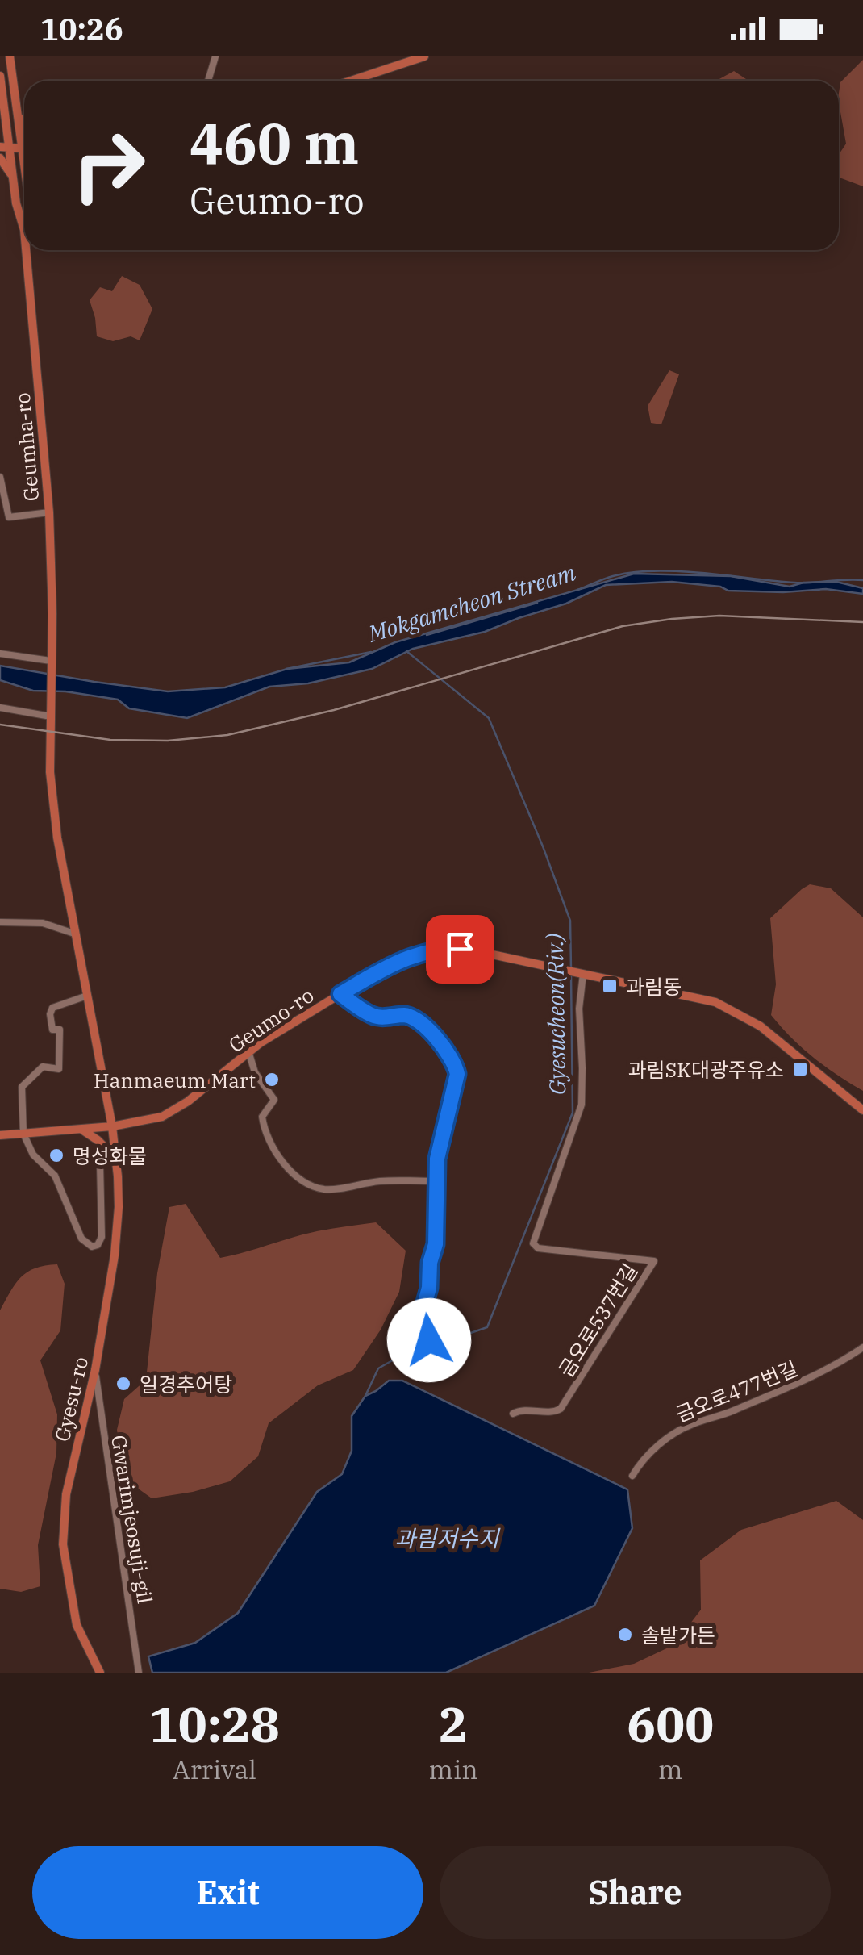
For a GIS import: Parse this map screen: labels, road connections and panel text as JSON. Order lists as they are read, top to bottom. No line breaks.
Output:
{"streets":{"main road":["Geumha-ro","Geumo-ro","Gyesu-ro"],"street":["금오로537번길","금오로477번길","Gwarimjeosuji-gil"]},"crossings":[["Geumo-ro","금오로537번길"],["Geumo-ro","Gyesu-ro"],["Gyesu-ro","Gwarimjeosuji-gil"]],"water":["Mokgamcheon Stream","Gyesucheon(Riv.)","과림저수지"],"places":{"transit":["과림동","과림SK대광주유소"],"other":["Hanmaeum Mart","명성화물","일경추어탕","솔밭가든"]},"page":{"status":"10:26","turn":["460 m","Geumo-ro"],"eta":["10:28","Arrival","2","min","600","m"],"buttons":["Exit","Share"]}}
